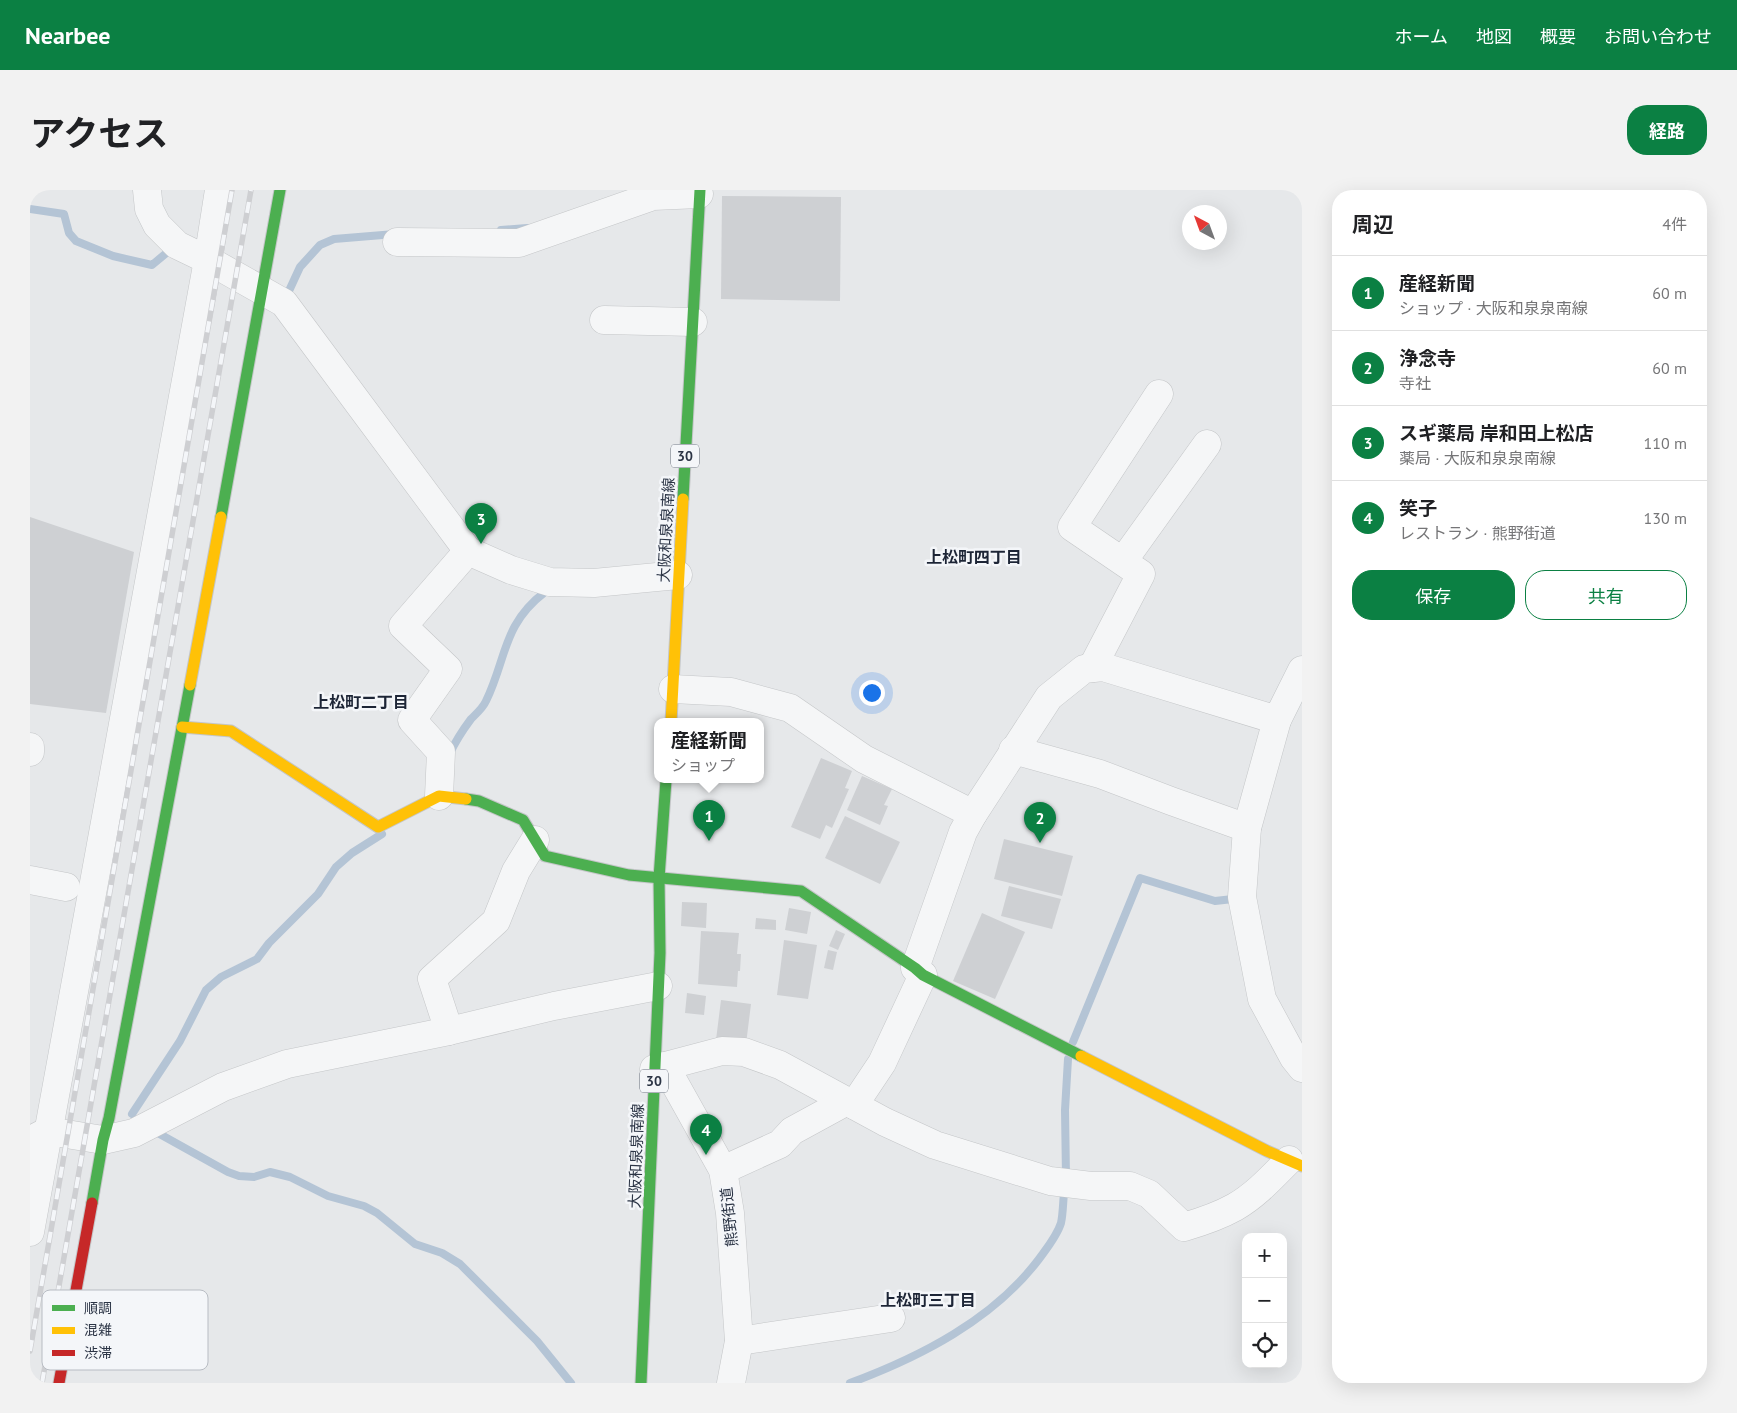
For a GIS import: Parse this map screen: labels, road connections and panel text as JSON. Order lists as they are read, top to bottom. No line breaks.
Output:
{"streets":{"street":["30","大阪和泉泉南線","熊野街道"]},"crossings":[["大阪和泉泉南線","熊野街道"]],"districts":["上松町四丁目","上松町二丁目","上松町三丁目"],"legend":["順調","混雑","渋滞"],"north":"top left","page":{"header":"Nearbee","nav":["ホーム","地図","概要","お問い合わせ"],"title":"アクセス","buttons":["経路",["保存","共有"]],"heading":["周辺","4件"],"list":[{"mark":"1","name":"産経新聞","note":"ショップ · 大阪和泉泉南線","value":"60 m"},{"mark":"2","name":"浄念寺","note":"寺社","value":"60 m"},{"mark":"3","name":"スギ薬局 岸和田上松店","note":"薬局 · 大阪和泉泉南線","value":"110 m"},{"mark":"4","name":"笑子","note":"レストラン · 熊野街道","value":"130 m"}],"pins":["3","1","2","4"],"popup":["産経新聞","ショップ"],"map_buttons":["+","−"]}}
